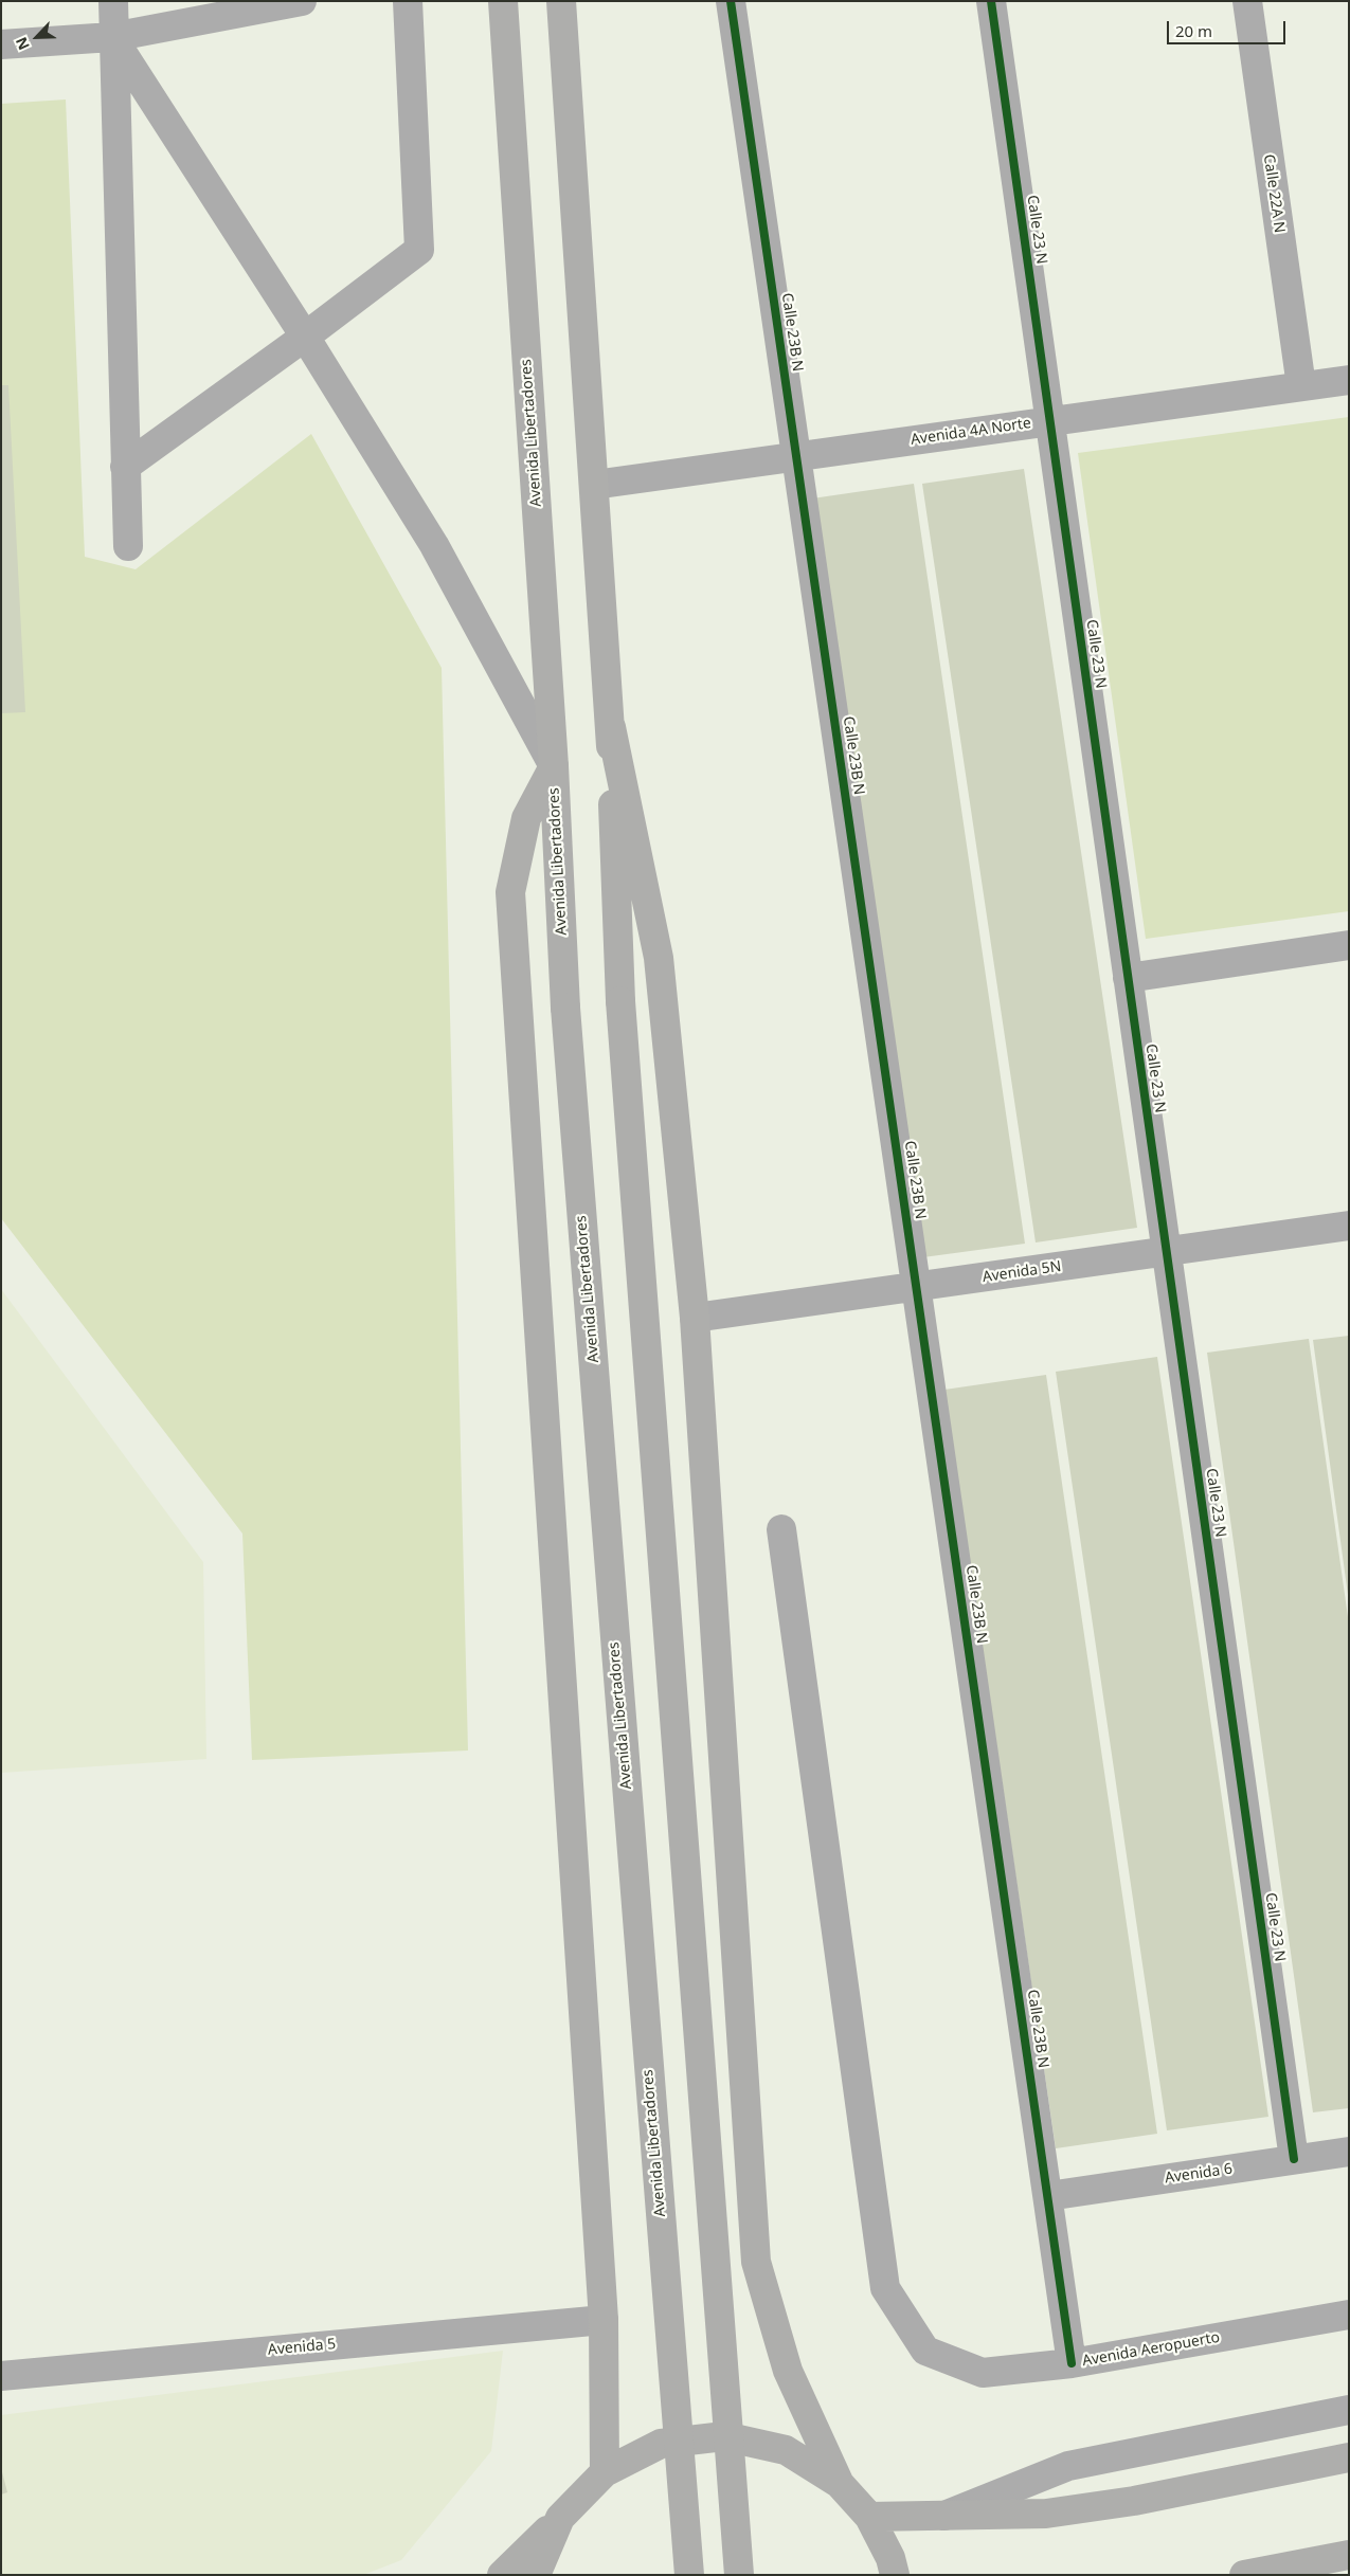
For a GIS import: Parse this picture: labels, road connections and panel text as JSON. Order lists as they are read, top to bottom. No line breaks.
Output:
{"streets":{"main road":["Avenida Libertadores"],"street":["Calle 22A N","Calle 23 N","Calle 23B N","Avenida 4A Norte","Avenida 5N","Avenida 6","Avenida 5","Avenida Aeropuerto"]},"crossings":[["Calle 22A N","Avenida 4A Norte"],["Calle 23 N","Avenida 4A Norte"],["Calle 23 N","Avenida 5N"],["Calle 23 N","Avenida 6"],["Calle 23B N","Avenida 4A Norte"],["Calle 23B N","Avenida 5N"],["Calle 23B N","Avenida 6"],["Calle 23B N","Avenida Aeropuerto"]],"scale_bar":"20 m","north":"bottom left"}
